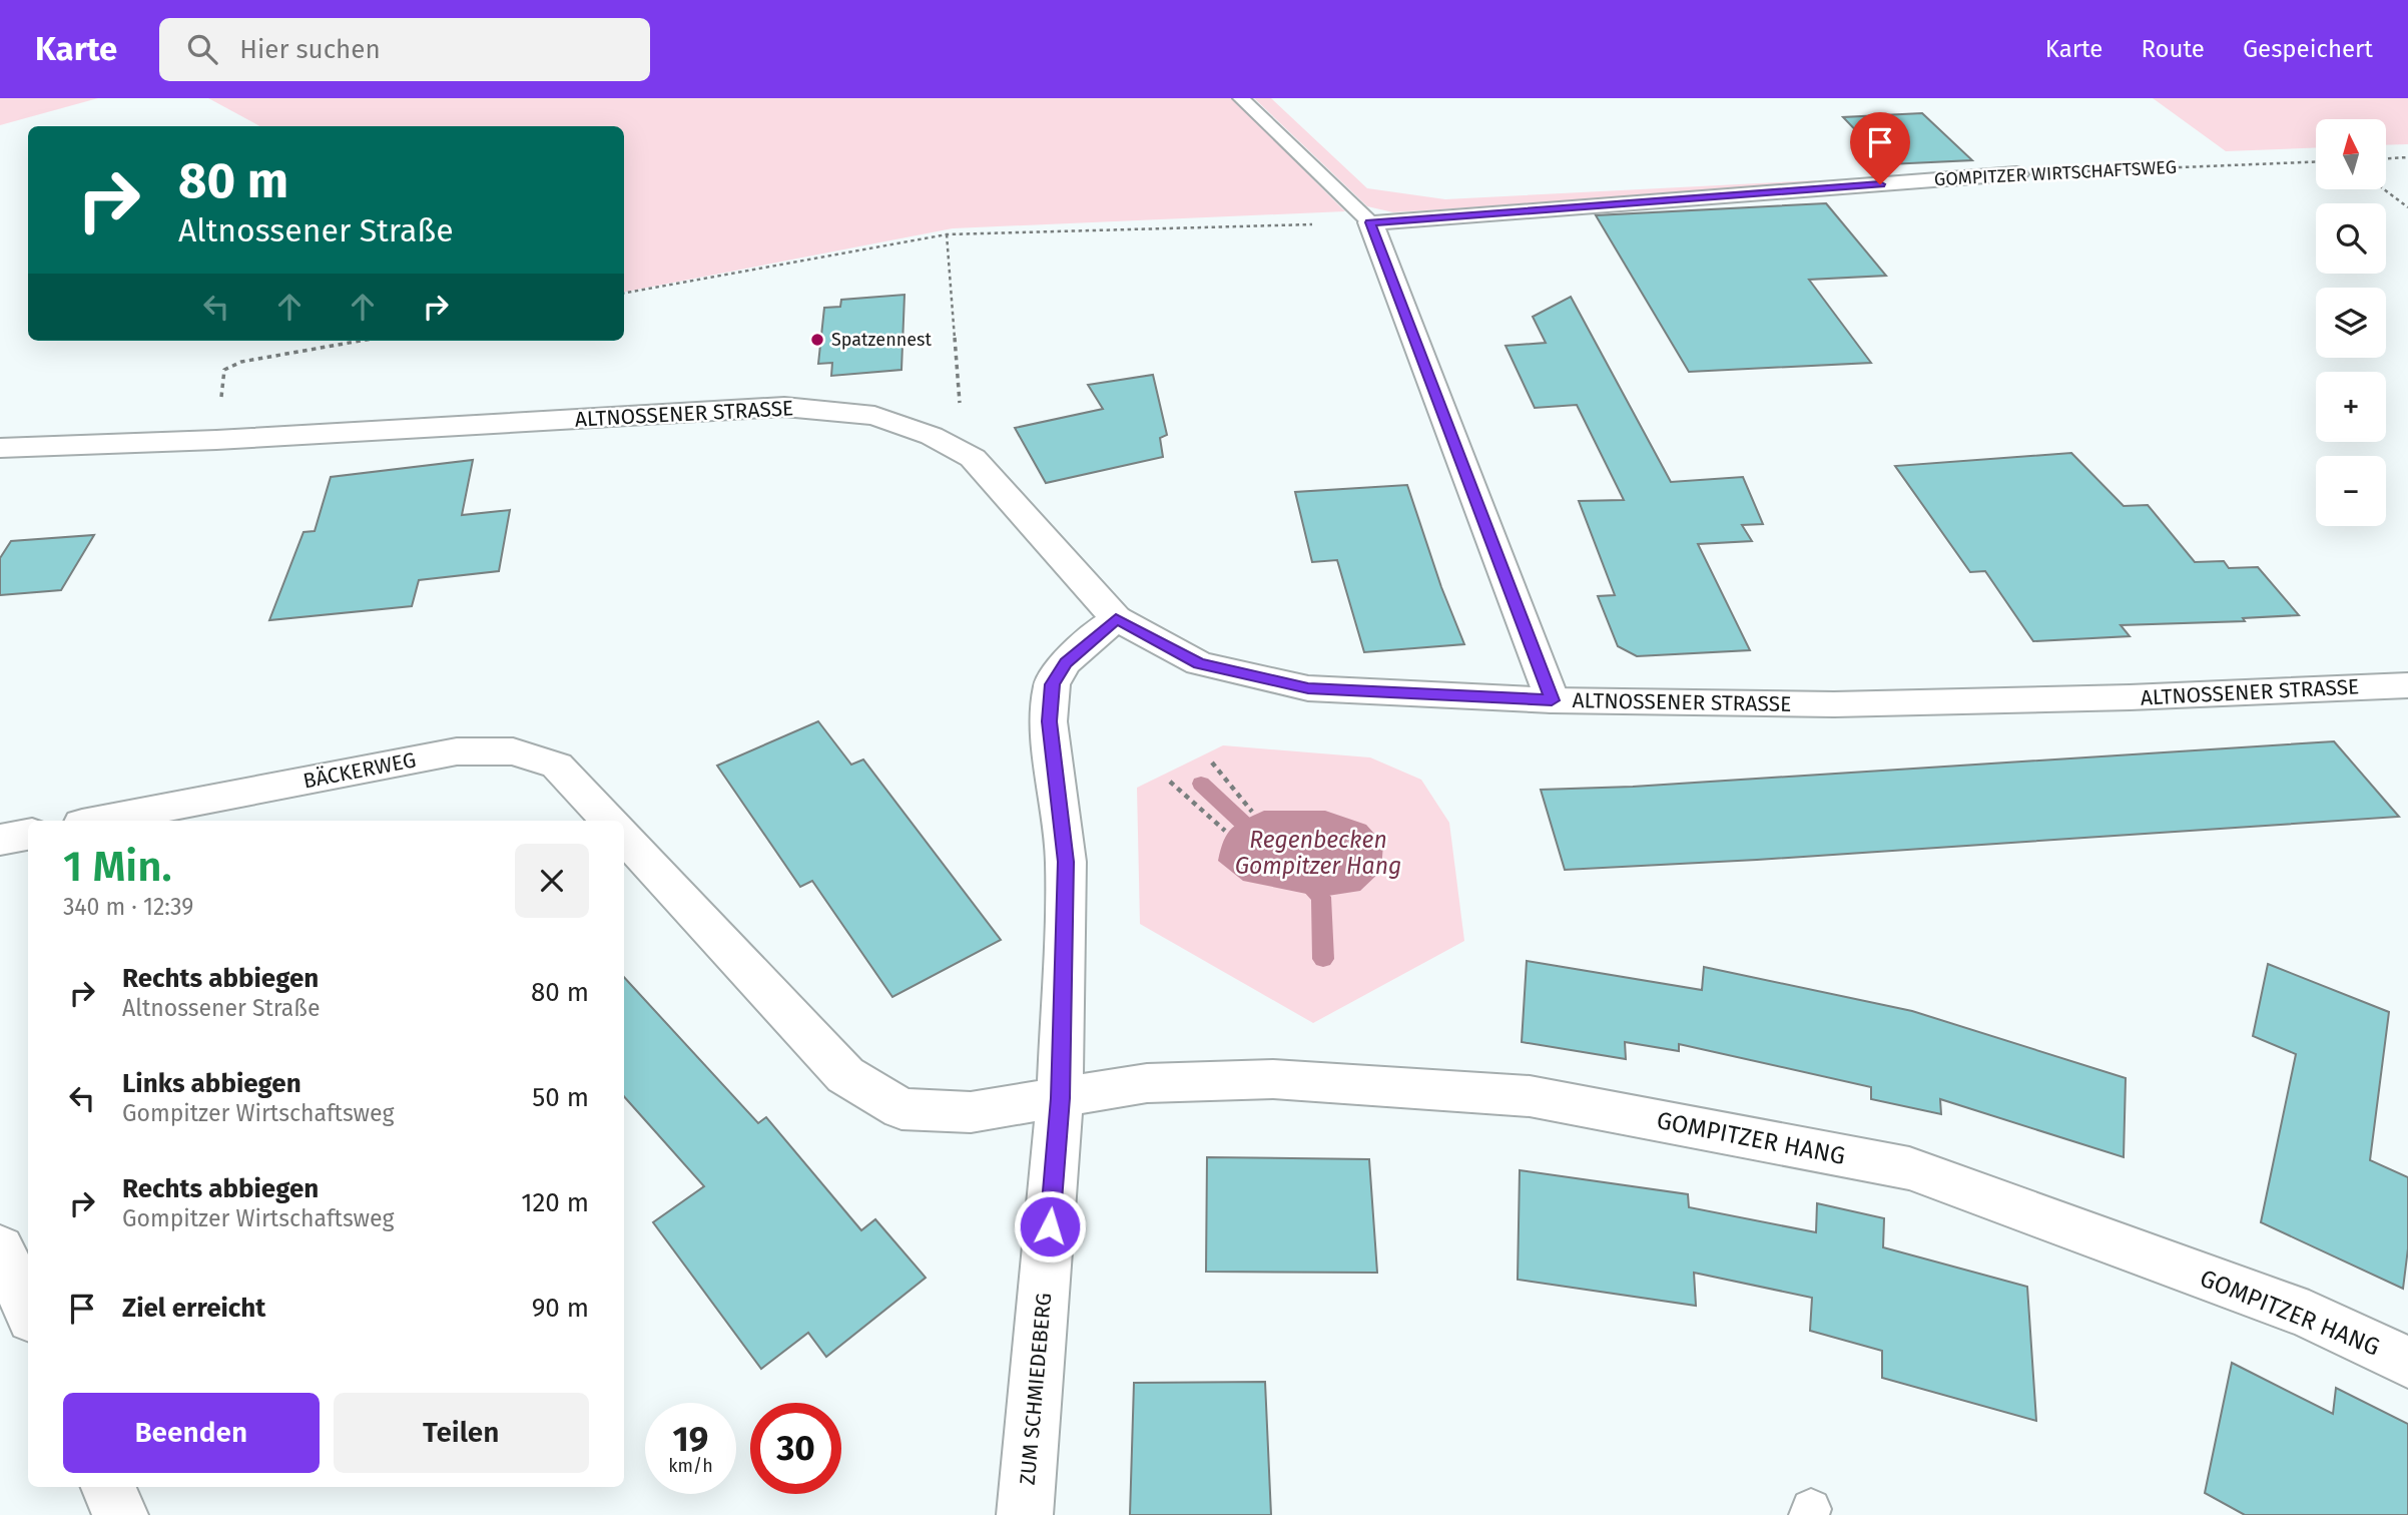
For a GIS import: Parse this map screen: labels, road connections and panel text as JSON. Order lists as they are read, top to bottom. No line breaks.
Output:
{"streets":{"street":["GOMPITZER WIRTSCHAFTSWEG","ALTNOSSENER STRASSE","BÄCKERWEG","GOMPITZER HANG","ZUM SCHMIEDEBERG"]},"crossings":[["ALTNOSSENER STRASSE","ZUM SCHMIEDEBERG"],["GOMPITZER HANG","ZUM SCHMIEDEBERG"]],"water":["Regenbecken Gompitzer Hang"],"places":["Spatzennest"],"north":"top","page":{"header":"Karte","search":"Hier suchen","nav":["Karte","Route","Gespeichert"],"map_buttons":["+","−"],"turn":["80 m","Altnossener Straße"],"heading":["1 Min.","340 m · 12:39"],"list":[{"name":"Rechts abbiegen","note":"Altnossener Straße","value":"80 m"},{"name":"Links abbiegen","note":"Gompitzer Wirtschaftsweg","value":"50 m"},{"name":"Rechts abbiegen","note":"Gompitzer Wirtschaftsweg","value":"120 m"},{"name":"Ziel erreicht","value":"90 m"}],"buttons":["Beenden","Teilen"],"speed":"19 km/h","limit":"30"}}
